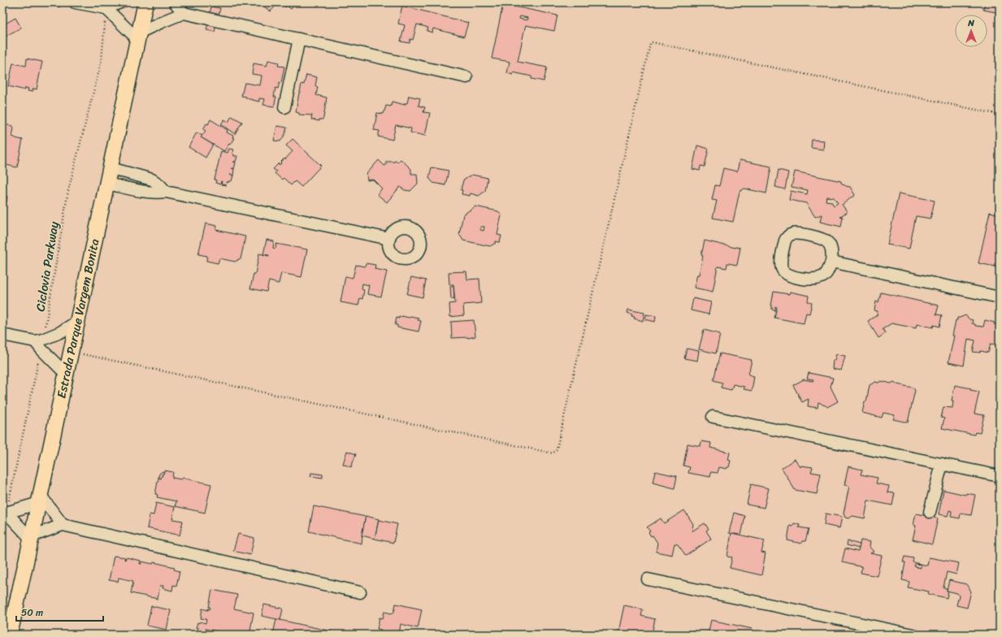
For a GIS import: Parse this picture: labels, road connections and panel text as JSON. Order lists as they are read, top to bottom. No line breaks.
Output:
{"streets":{"main road":["Estrada Parque Vargem Bonita"],"path":["Ciclovia Parkway"]},"scale_bar":"50 m","north":"top"}
